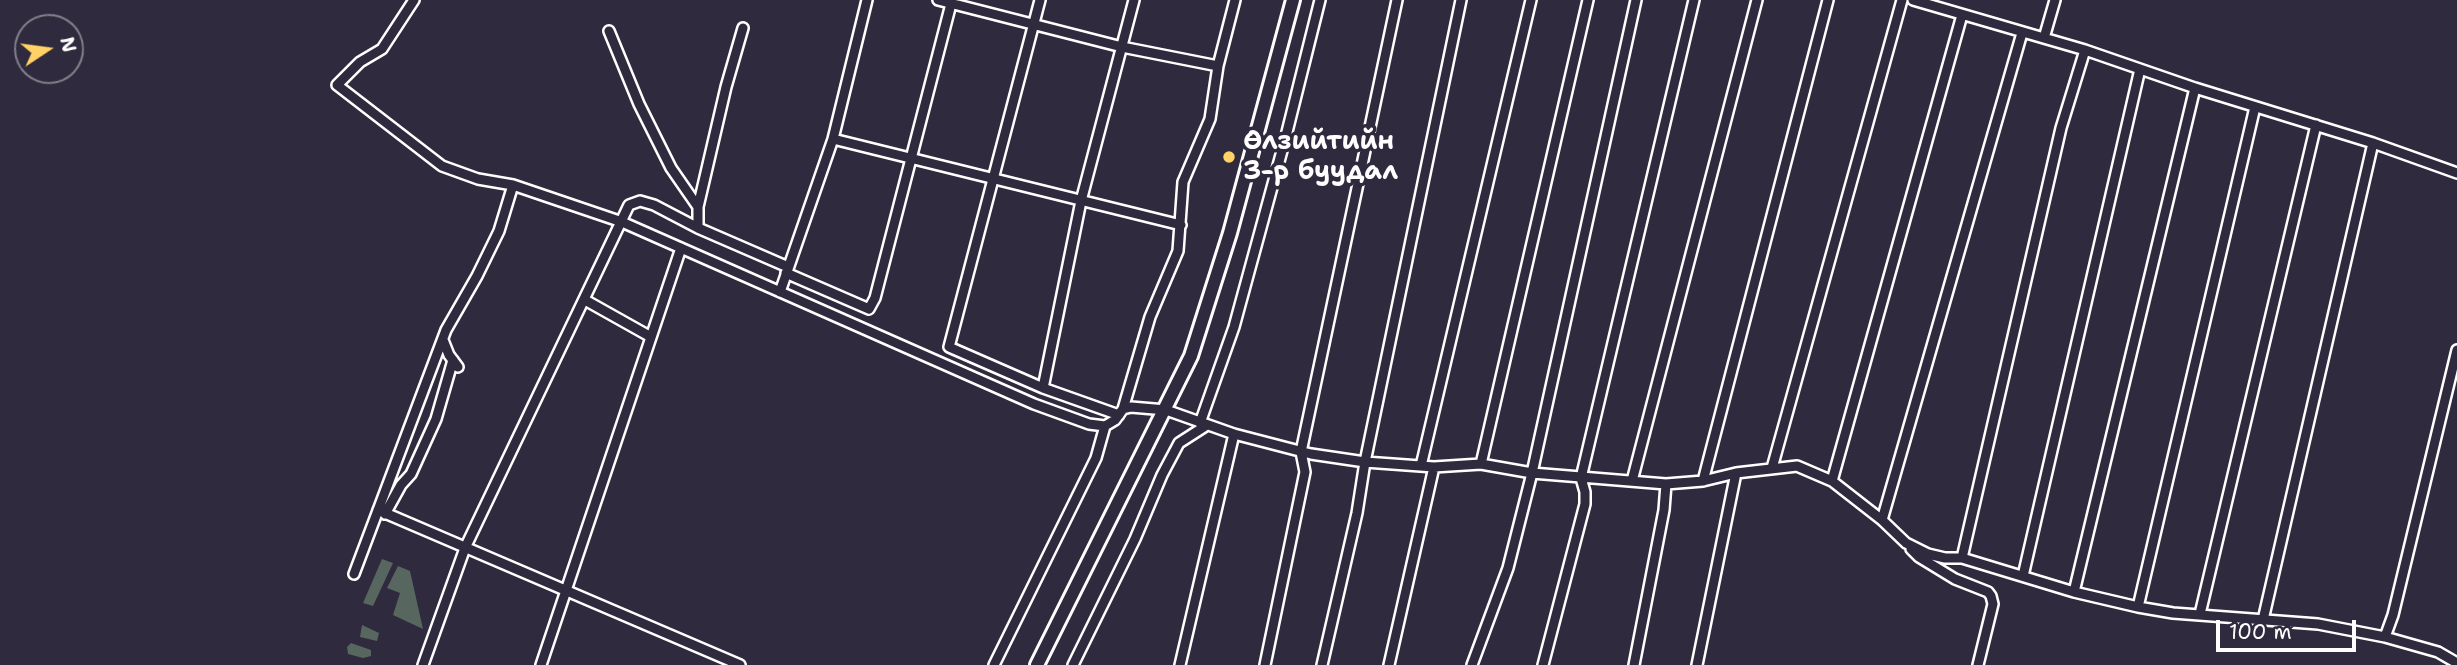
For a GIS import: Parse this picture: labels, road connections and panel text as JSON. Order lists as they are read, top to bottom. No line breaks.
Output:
{"places":["Өлзийтийн 3-р буудал"],"scale_bar":"100 m","north":"right"}
